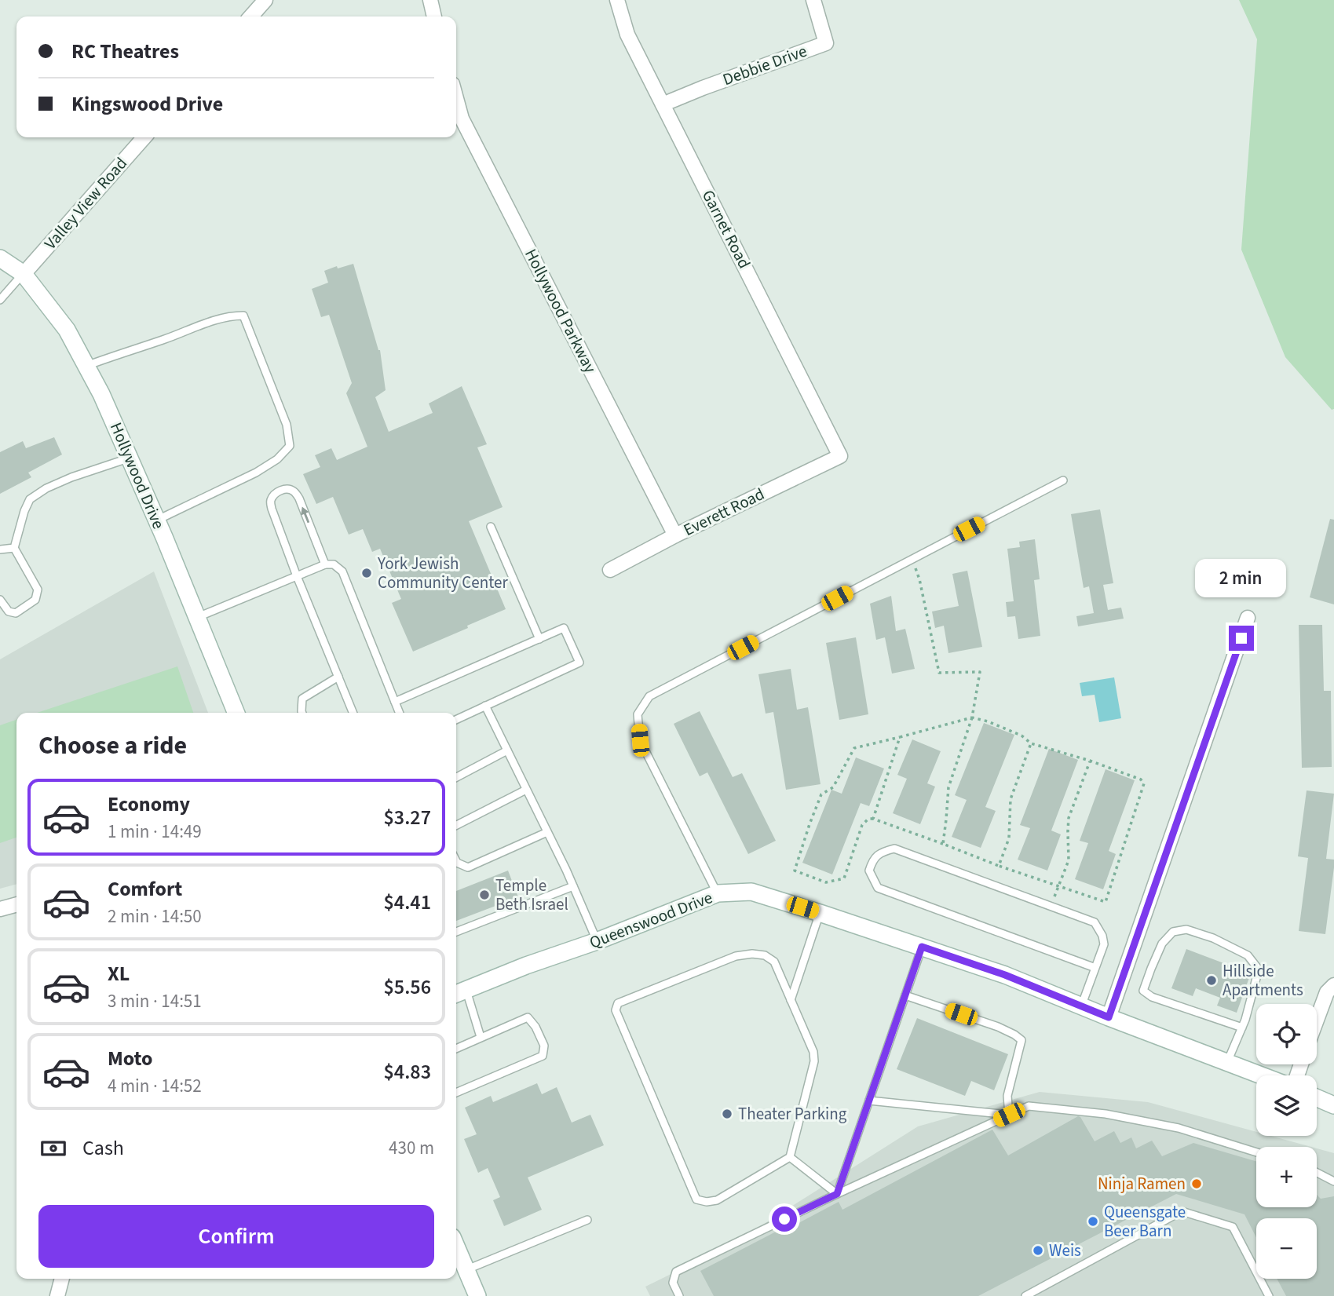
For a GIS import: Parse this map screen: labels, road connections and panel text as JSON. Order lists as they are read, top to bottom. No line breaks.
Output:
{"streets":{"street":["Debbie Drive","Valley View Road","Garnet Road","Hollywood Parkway","Hollywood Drive","Everett Road","Queenswood Drive"]},"crossings":[["Debbie Drive","Garnet Road"],["Valley View Road","Hollywood Drive"],["Garnet Road","Everett Road"],["Hollywood Parkway","Everett Road"]],"places":["York Jewish Community Center","Temple Beth Israel","Hillside Apartments","Theater Parking","Ninja Ramen","Queensgate Beer Barn","Weis"],"page":{"banner":["RC Theatres","Kingswood Drive"],"bubble":"2 min","heading":"Choose a ride","list":[{"name":"Economy","note":"1 min · 14:49","value":"$3.27"},{"name":"Comfort","note":"2 min · 14:50","value":"$4.41"},{"name":"XL","note":"3 min · 14:51","value":"$5.56"},{"name":"Moto","note":"4 min · 14:52","value":"$4.83"}],"map_buttons":["+","−"],"pay":["Cash","430 m"],"buttons":"Confirm"}}
